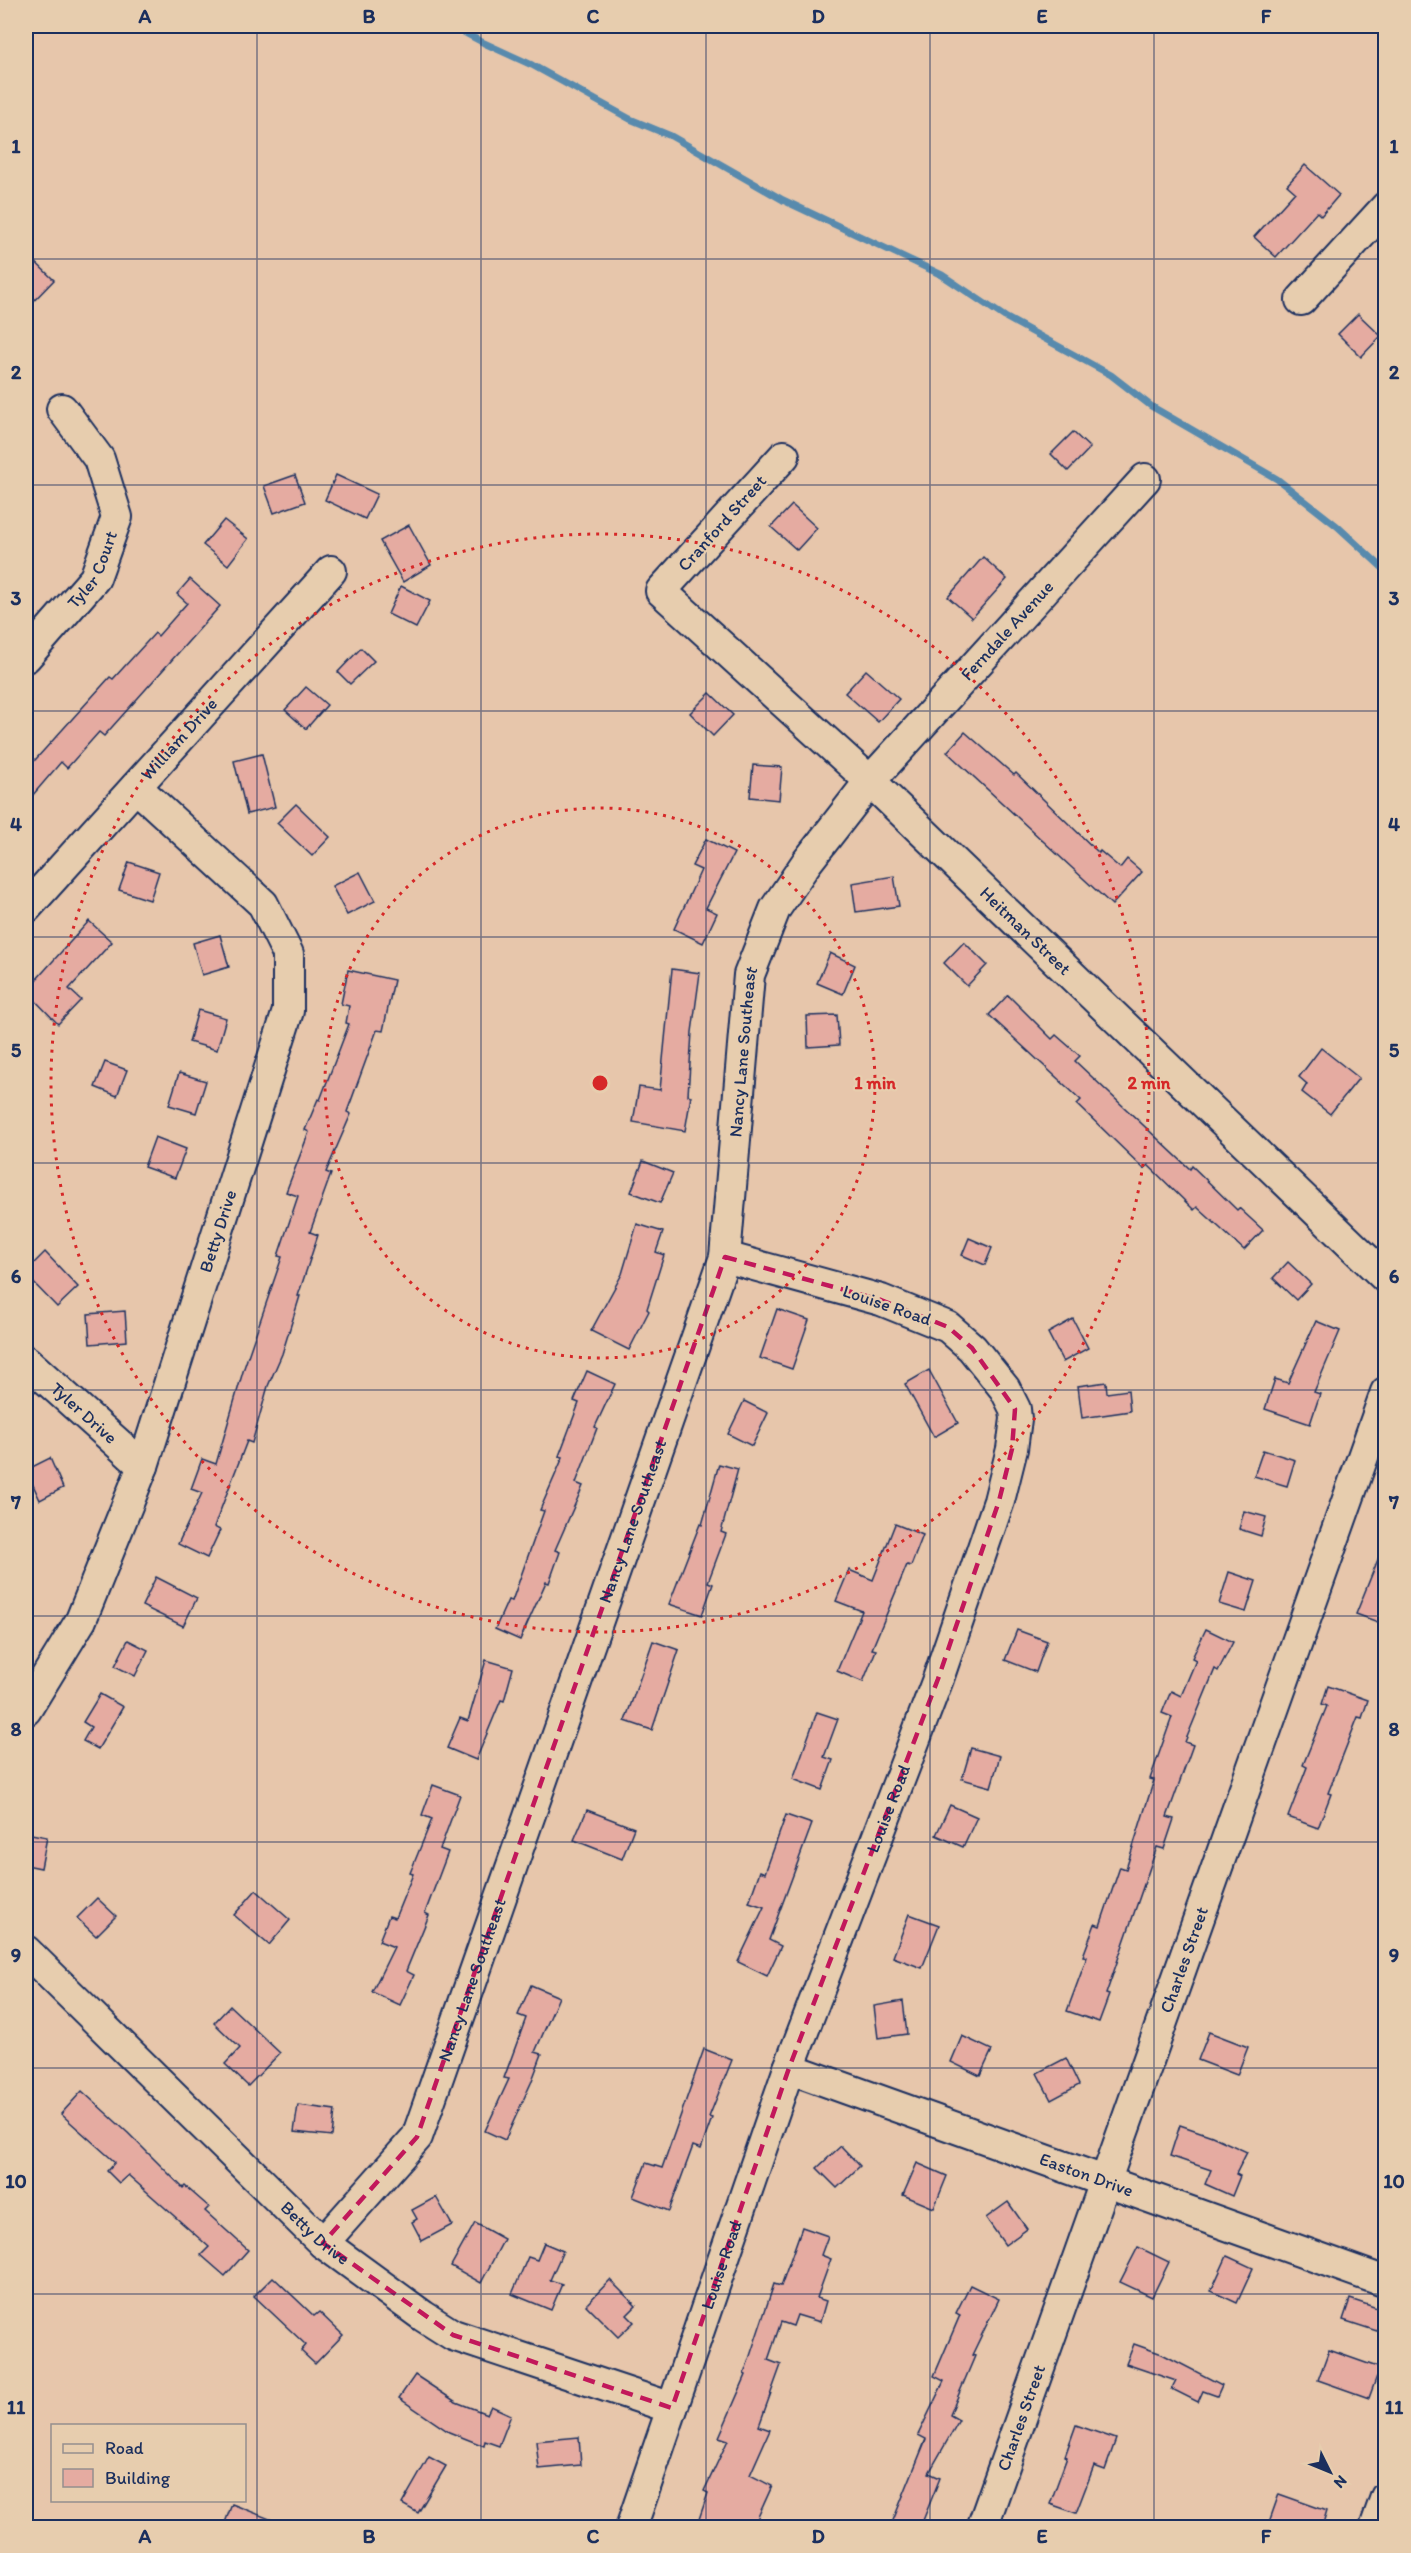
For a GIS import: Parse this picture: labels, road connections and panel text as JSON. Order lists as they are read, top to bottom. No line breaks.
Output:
{"streets":{"street":["Cranford Street","Tyler Court","Ferndale Avenue","William Drive","Heitman Street","Nancy Lane Southeast","Betty Drive","Louise Road","Tyler Drive","Charles Street","Easton Drive"]},"crossings":[["Cranford Street","Heitman Street"],["Ferndale Avenue","Heitman Street"],["Ferndale Avenue","Nancy Lane Southeast"],["William Drive","Betty Drive"],["Heitman Street","Nancy Lane Southeast"],["Nancy Lane Southeast","Betty Drive"],["Nancy Lane Southeast","Louise Road"],["Betty Drive","Louise Road"],["Betty Drive","Tyler Drive"],["Louise Road","Easton Drive"],["Charles Street","Easton Drive"]],"legend":["Road","Building"],"north":"bottom right","grid":{"columns":["A","B","C","D","E","F"],"rows":["1","2","3","4","5","6","7","8","9","10","11"]},"rings":["1 min","2 min"]}
